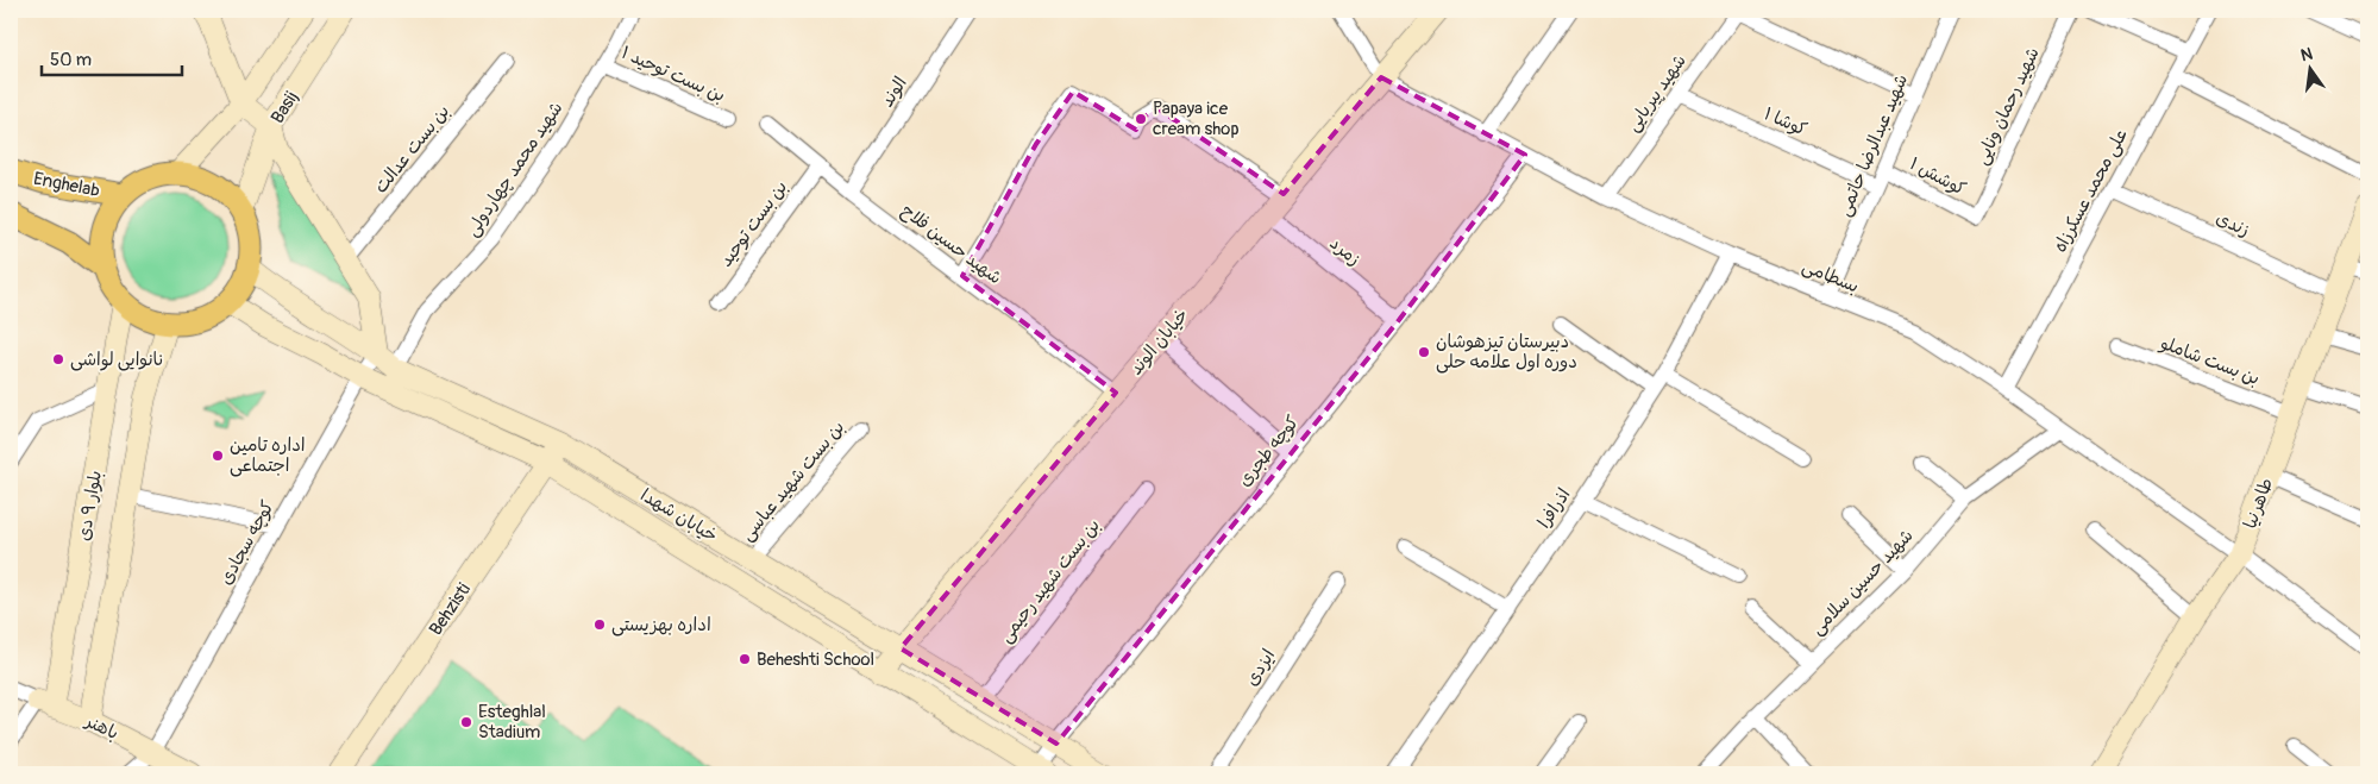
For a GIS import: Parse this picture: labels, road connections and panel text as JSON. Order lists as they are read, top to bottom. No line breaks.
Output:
{"streets":{"main road":["Basij","Enghelab","خیابان الوند","طاهرنیا","بلوار ۹ دی","خیابان شهدا","Behzisti","باهنر"],"street":["بن بست توحید ۱","الوند","شهید پیریایی","شهید رحمان ونایی","کوشا ۱","شهید عبدالرضا حاتمی","بن بست عدالت","شهید محمد چهاردولی","کوشش ۱","علی محمد عسکرزاه","بن بست توحید","زندی","شهید حسین فلاح","زمرد","بسطامی","بن بست شاملو","کوچه طجری","بن بست شهید عباسی","اذرافرا","کوچه سجادی","بن بست شهید رحیمی","شهید حسین سلامی","ایزدی"]},"crossings":[["بن بست توحید ۱","شهید محمد چهاردولی"],["الوند","شهید حسین فلاح"],["شهید پیریایی","کوشا ۱"],["شهید پیریایی","بسطامی"],["شهید رحمان ونایی","کوشش ۱"],["Basij","Enghelab"],["Basij","بلوار ۹ دی"],["Basij","خیابان شهدا"],["کوشا ۱","شهید عبدالرضا حاتمی"],["شهید عبدالرضا حاتمی","کوشش ۱"],["شهید عبدالرضا حاتمی","بسطامی"],["شهید محمد چهاردولی","خیابان شهدا"],["Enghelab","بلوار ۹ دی"],["Enghelab","خیابان شهدا"],["علی محمد عسکرزاه","زندی"],["علی محمد عسکرزاه","بسطامی"],["بن بست توحید","شهید حسین فلاح"],["زندی","طاهرنیا"],["شهید حسین فلاح","خیابان الوند"],["زمرد","خیابان الوند"],["زمرد","کوچه طجری"],["بسطامی","خیابان الوند"],["بسطامی","کوچه طجری"],["بسطامی","طاهرنیا"],["بسطامی","اذرافرا"],["بسطامی","شهید حسین سلامی"],["خیابان الوند","خیابان شهدا"],["بن بست شاملو","طاهرنیا"],["کوچه طجری","خیابان شهدا"],["بن بست شهید عباسی","خیابان شهدا"],["بلوار ۹ دی","خیابان شهدا"],["بلوار ۹ دی","باهنر"],["خیابان شهدا","کوچه سجادی"],["خیابان شهدا","بن بست شهید رحیمی"],["خیابان شهدا","Behzisti"],["کوچه سجادی","باهنر"]],"places":["Papaya ice cream shop","دبیرستان تیزهوشان دوره اول علامه حلی","نانوایی لواشی","اداره تامین اجتماعی","اداره بهزیستی","Beheshti School","Esteghlal Stadium"],"scale_bar":"50 m","north":"top"}
